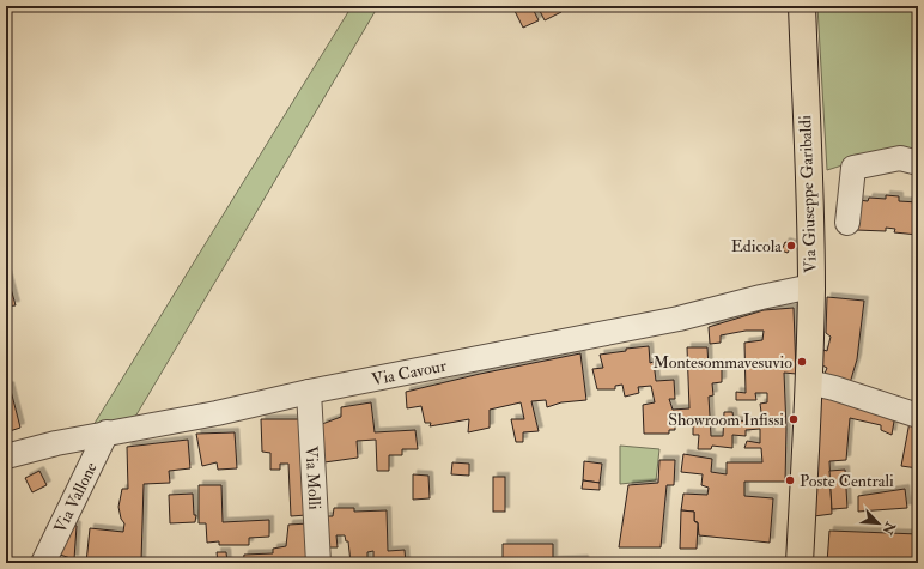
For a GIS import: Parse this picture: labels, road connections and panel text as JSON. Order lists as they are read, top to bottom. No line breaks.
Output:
{"streets":{"main road":["Via Giuseppe Garibaldi"],"street":["Via Cavour","Via Molli","Via Vallone"]},"crossings":[["Via Giuseppe Garibaldi","Via Cavour"],["Via Cavour","Via Molli"],["Via Cavour","Via Vallone"]],"places":["Edicola","Montesommavesuvio","Showroom Infissi","Poste Centrali"],"north":"bottom right"}
